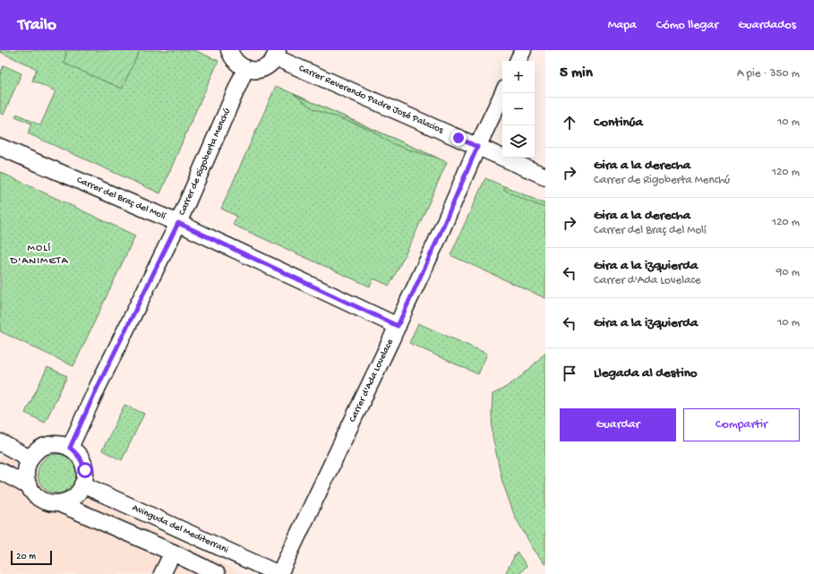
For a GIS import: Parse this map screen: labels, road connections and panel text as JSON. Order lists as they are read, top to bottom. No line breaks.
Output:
{"streets":{"street":["Carrer Reverendo Padre José Palacios","Carrer de Rigoberta Menchú","Carrer del Braç del Molí","Carrer d'Ada Lovelace","Avinguda del Mediterrani"]},"crossings":[["Carrer Reverendo Padre José Palacios","Carrer d'Ada Lovelace"],["Carrer de Rigoberta Menchú","Carrer del Braç del Molí"],["Carrer de Rigoberta Menchú","Avinguda del Mediterrani"],["Carrer del Braç del Molí","Carrer d'Ada Lovelace"],["Carrer d'Ada Lovelace","Avinguda del Mediterrani"]],"districts":["MOLÍ D'ANIMETA"],"scale_bar":"20 m","page":{"header":"Trailo","nav":["Mapa","Cómo llegar","Guardados"],"heading":["5 min","A pie · 350 m"],"map_buttons":["+","−"],"list":[["Continúa","10 m"],["Gira a la derecha","Carrer de Rigoberta Menchú","120 m"],["Gira a la derecha","Carrer del Braç del Molí","120 m"],["Gira a la izquierda","Carrer d'Ada Lovelace","90 m"],["Gira a la izquierda","10 m"],"Llegada al destino"],"buttons":["Guardar","Compartir"],"scale":"20 m"}}
